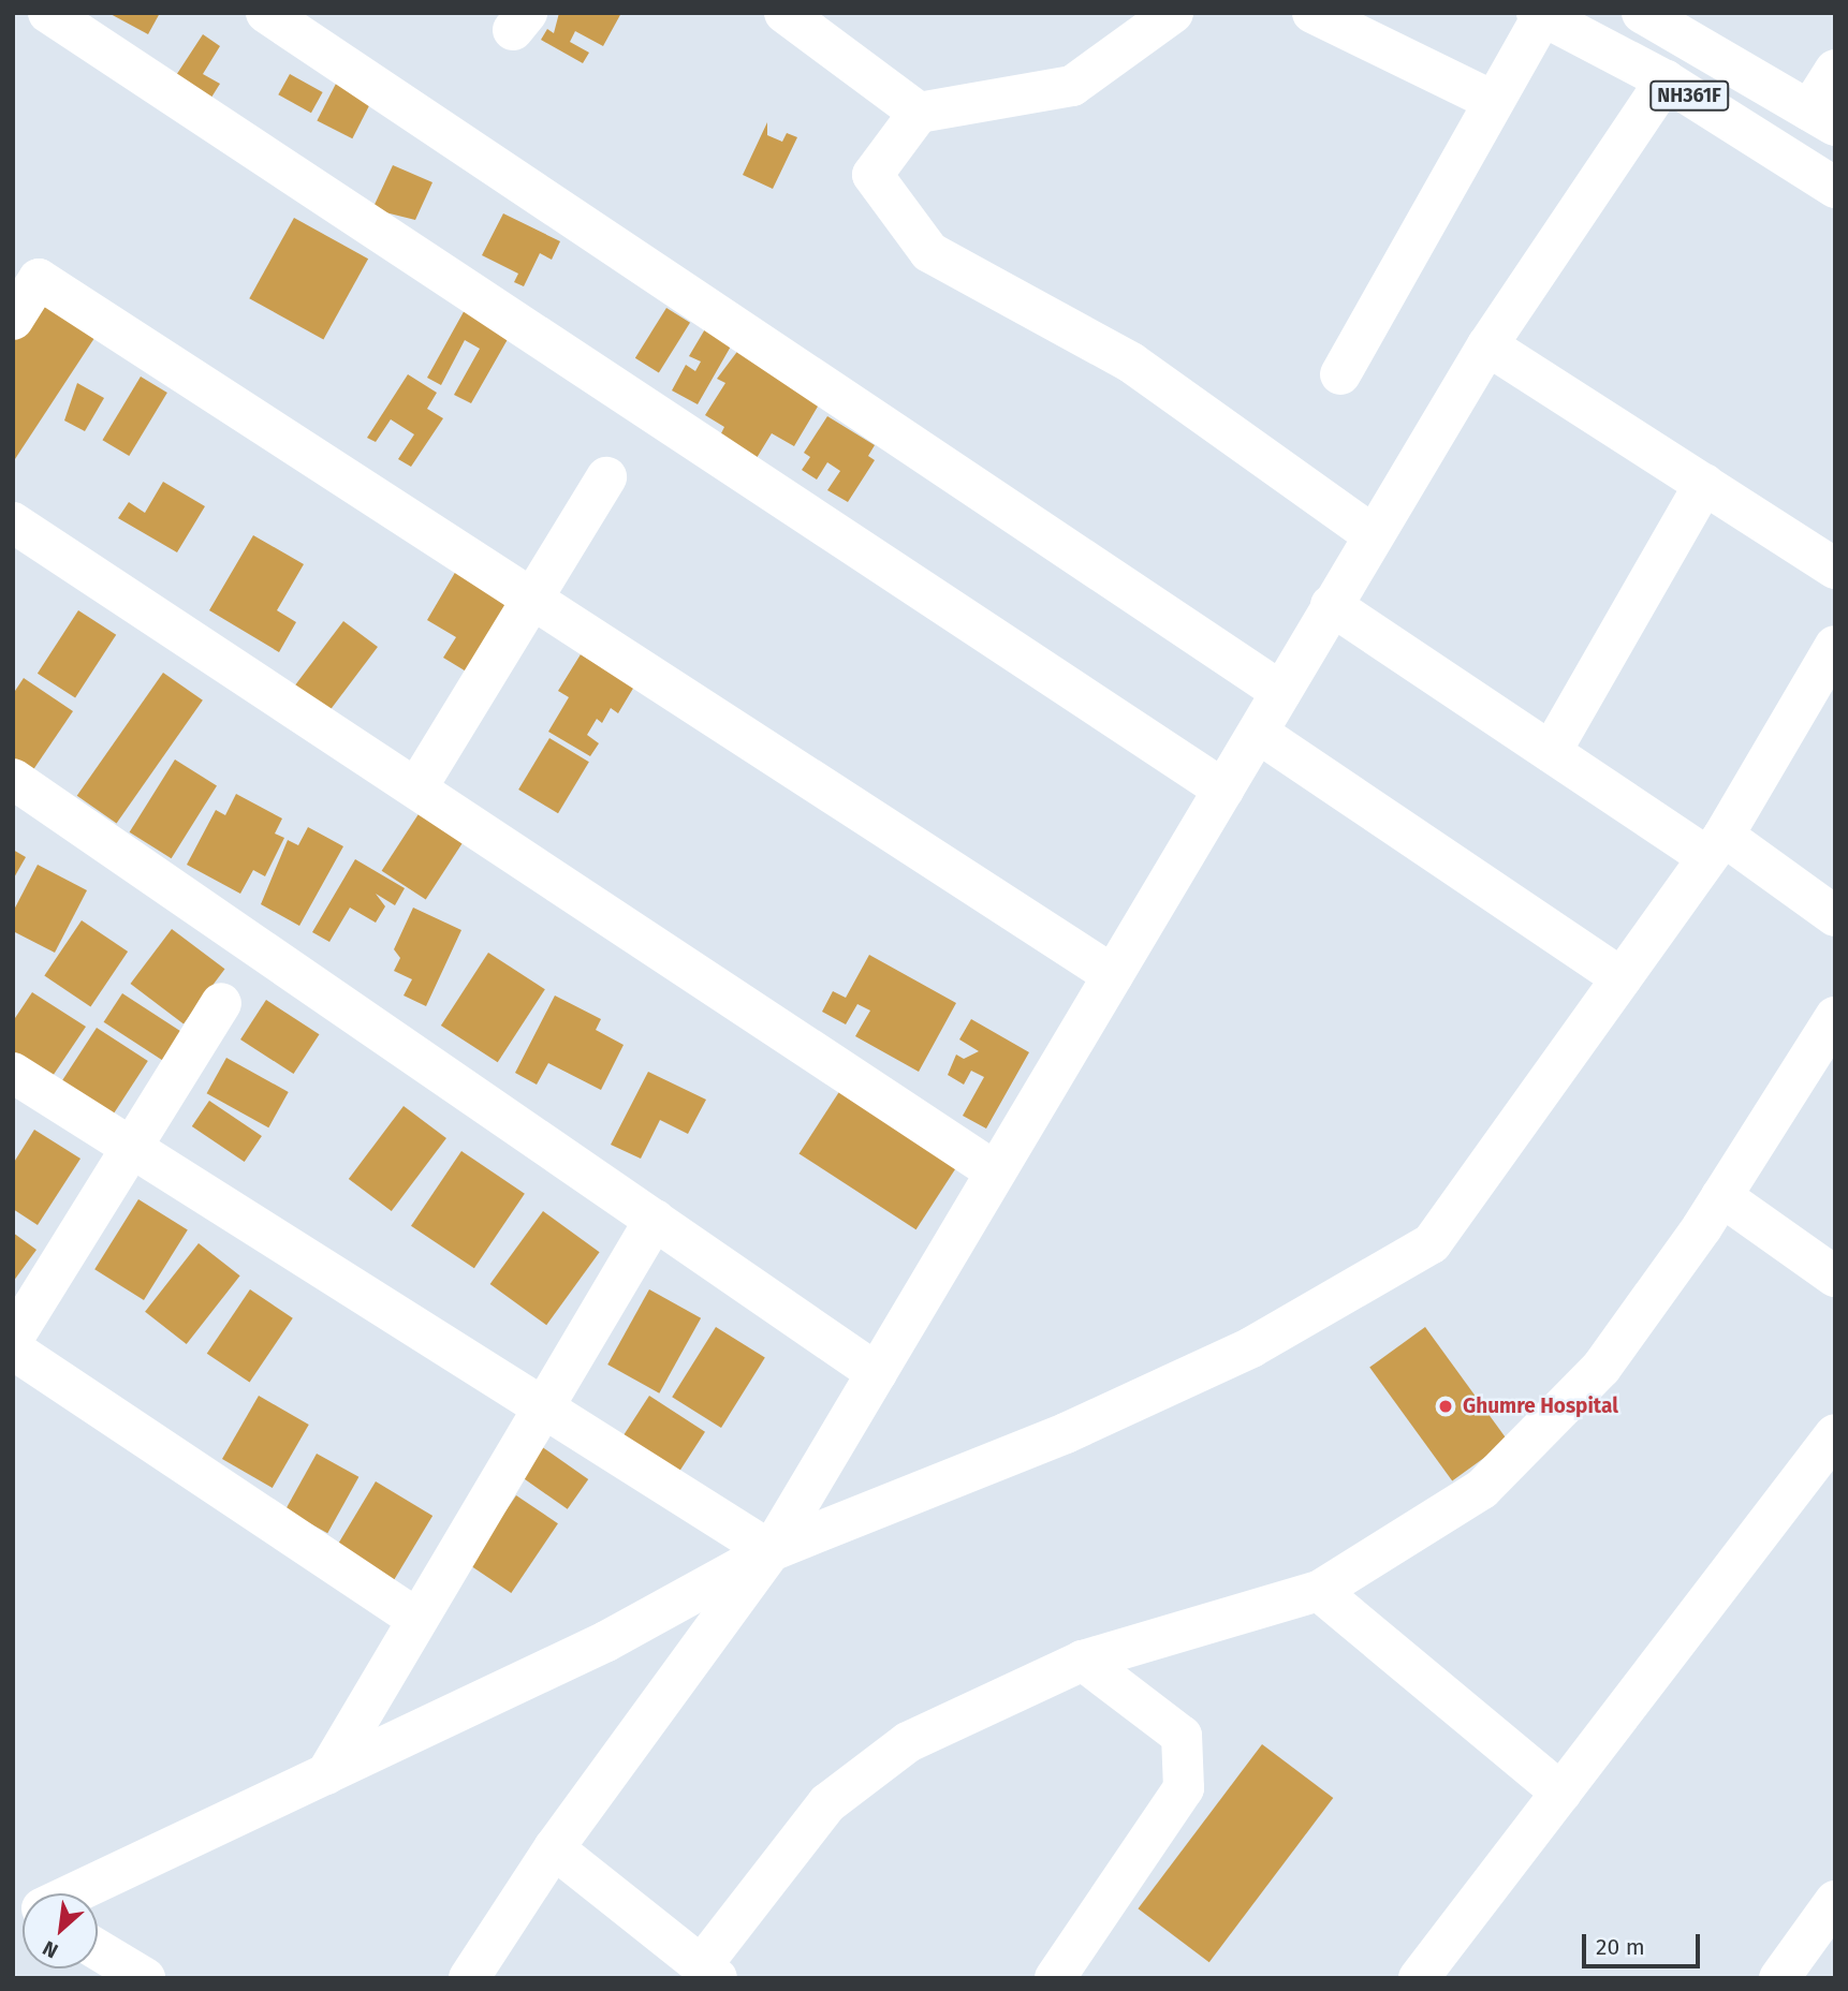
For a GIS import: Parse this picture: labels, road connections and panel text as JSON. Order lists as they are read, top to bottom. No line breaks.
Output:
{"streets":{"main road":["NH361F"]},"places":["Ghumre Hospital"],"scale_bar":"20 m","north":"bottom left"}
